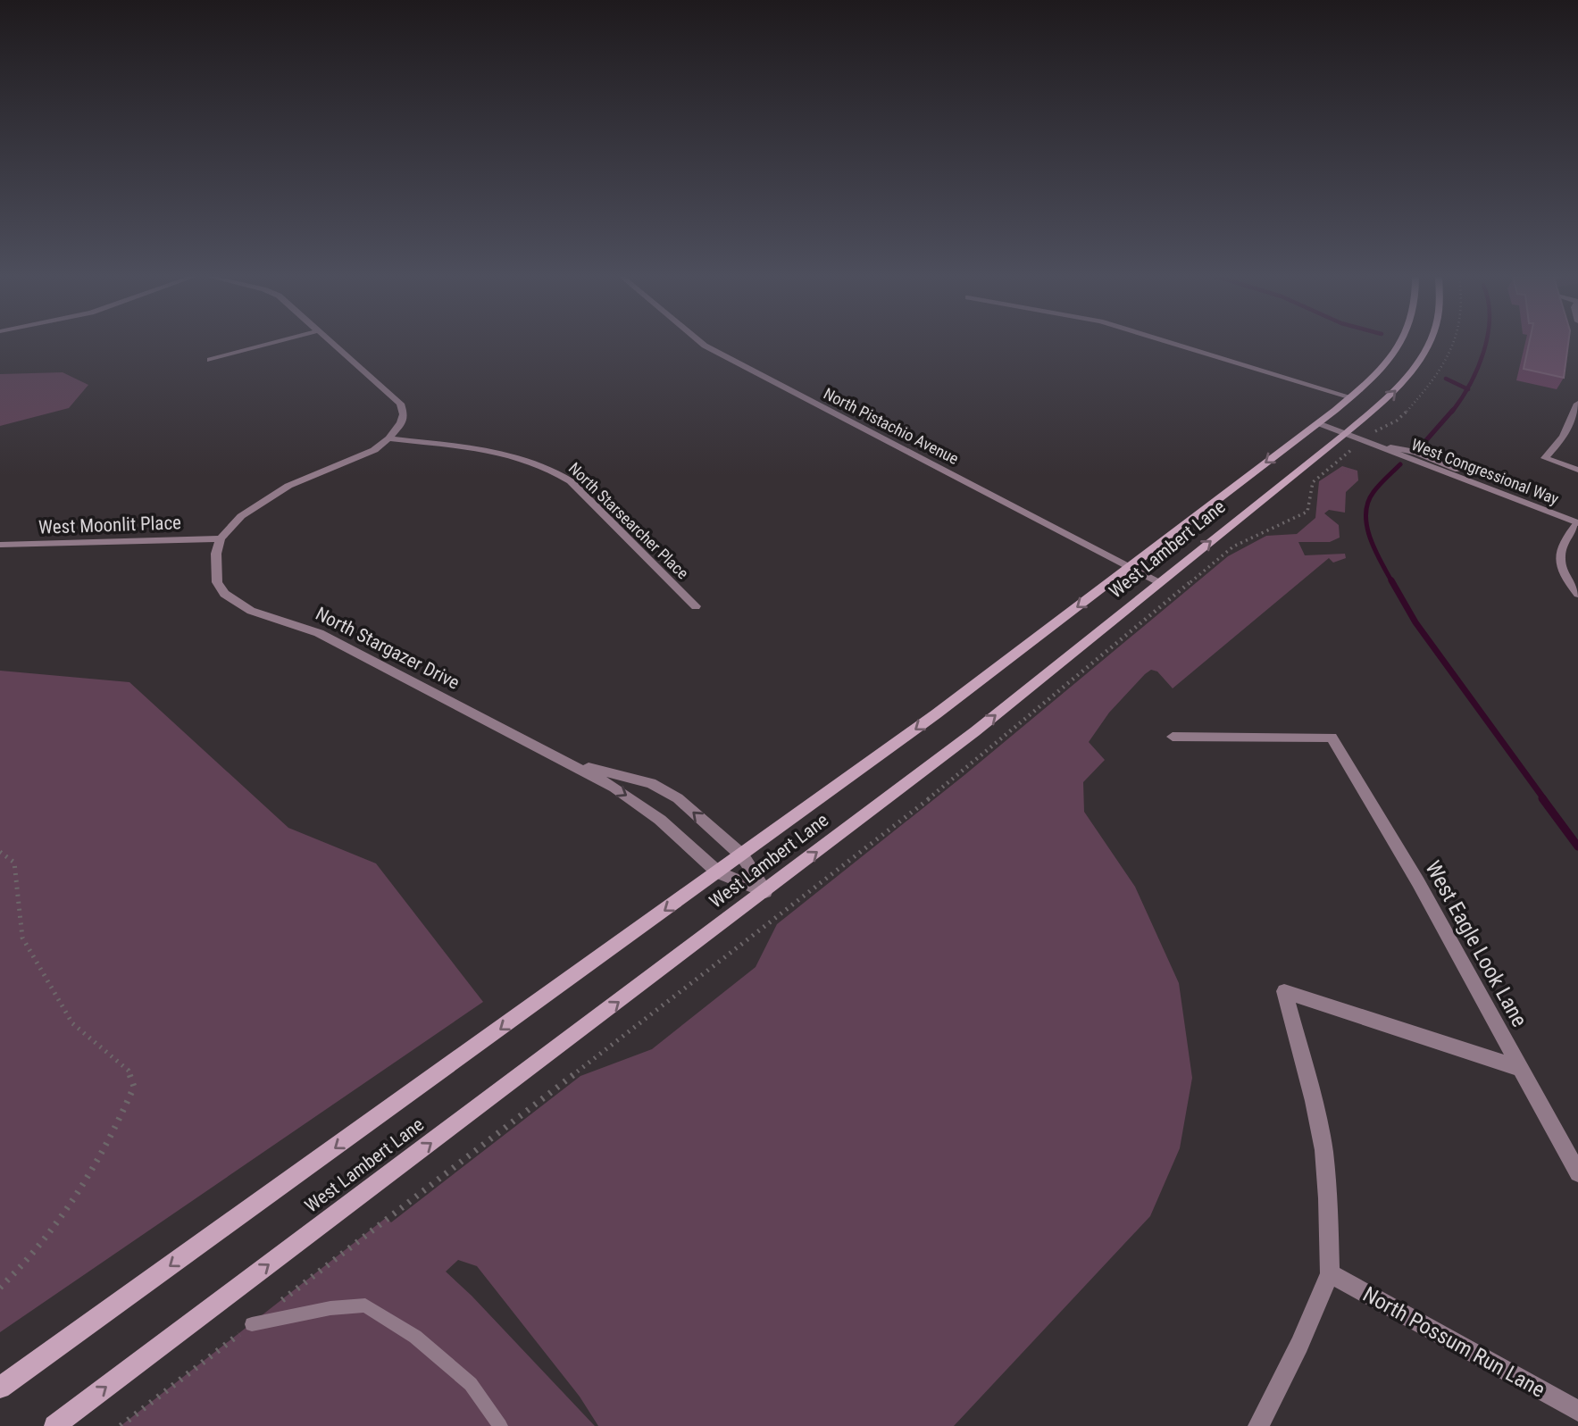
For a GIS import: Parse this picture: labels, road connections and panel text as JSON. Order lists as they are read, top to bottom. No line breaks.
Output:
{"streets":{"main road":["West Lambert Lane"],"street":["North Pistachio Avenue","West Congressional Way","North Starsearcher Place","West Moonlit Place","North Stargazer Drive","West Eagle Look Lane","North Possum Run Lane"]},"crossings":[["North Pistachio Avenue","West Lambert Lane"],["West Congressional Way","West Lambert Lane"],["West Moonlit Place","North Stargazer Drive"],["West Lambert Lane","North Stargazer Drive"]]}
